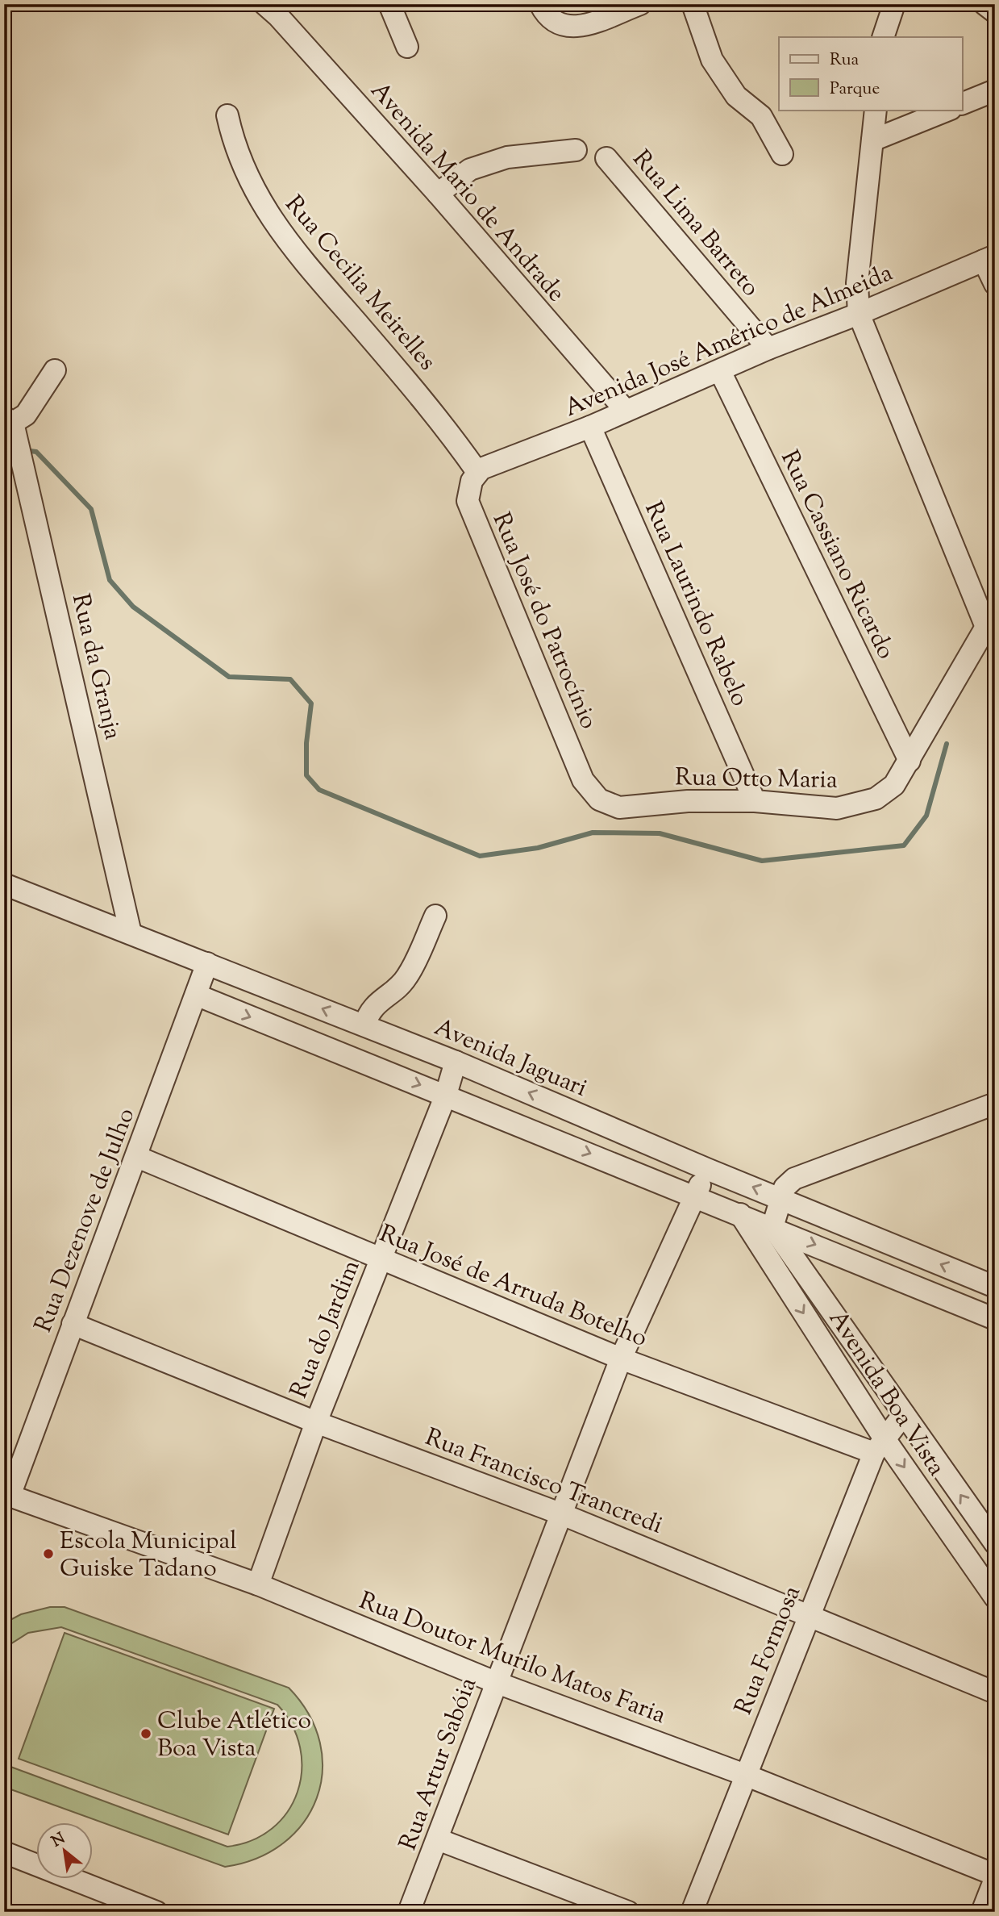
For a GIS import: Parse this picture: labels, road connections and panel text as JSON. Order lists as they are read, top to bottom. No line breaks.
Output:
{"streets":{"street":["Avenida Mario de Andrade","Rua Lima Barreto","Rua Cecilia Meirelles","Avenida José Américo de Almeida","Rua Cassiano Ricardo","Rua Laurindo Rabelo","Rua José do Patrocínio","Rua da Granja","Rua Otto Maria","Avenida Jaguari","Rua Dezenove de Julho","Rua José de Arruda Botelho","Rua do Jardim","Avenida Boa Vista","Rua Francisco Trancredi","Rua Formosa","Rua Doutor Murilo Matos Faria","Rua Artur Sabóia"]},"crossings":[["Avenida Mario de Andrade","Avenida José Américo de Almeida"],["Rua Lima Barreto","Avenida José Américo de Almeida"],["Rua Cecilia Meirelles","Avenida José Américo de Almeida"],["Rua Cecilia Meirelles","Rua José do Patrocínio"],["Avenida José Américo de Almeida","Rua Cassiano Ricardo"],["Avenida José Américo de Almeida","Rua Laurindo Rabelo"],["Avenida José Américo de Almeida","Rua José do Patrocínio"],["Rua Cassiano Ricardo","Rua Otto Maria"],["Rua Laurindo Rabelo","Rua Otto Maria"],["Rua José do Patrocínio","Rua Otto Maria"],["Rua da Granja","Avenida Jaguari"],["Avenida Jaguari","Rua Dezenove de Julho"],["Avenida Jaguari","Rua do Jardim"],["Avenida Jaguari","Rua Artur Sabóia"],["Rua Dezenove de Julho","Rua José de Arruda Botelho"],["Rua Dezenove de Julho","Rua Francisco Trancredi"],["Rua Dezenove de Julho","Rua Doutor Murilo Matos Faria"],["Rua José de Arruda Botelho","Rua do Jardim"],["Rua José de Arruda Botelho","Avenida Boa Vista"],["Rua José de Arruda Botelho","Rua Formosa"],["Rua José de Arruda Botelho","Rua Artur Sabóia"],["Rua do Jardim","Rua Francisco Trancredi"],["Rua do Jardim","Rua Doutor Murilo Matos Faria"],["Avenida Boa Vista","Rua Formosa"],["Rua Francisco Trancredi","Rua Formosa"],["Rua Francisco Trancredi","Rua Artur Sabóia"],["Rua Formosa","Rua Doutor Murilo Matos Faria"],["Rua Doutor Murilo Matos Faria","Rua Artur Sabóia"]],"places":["Escola Municipal Guiske Tadano","Clube Atlético Boa Vista"],"legend":["Rua","Parque"],"north":"top left"}
